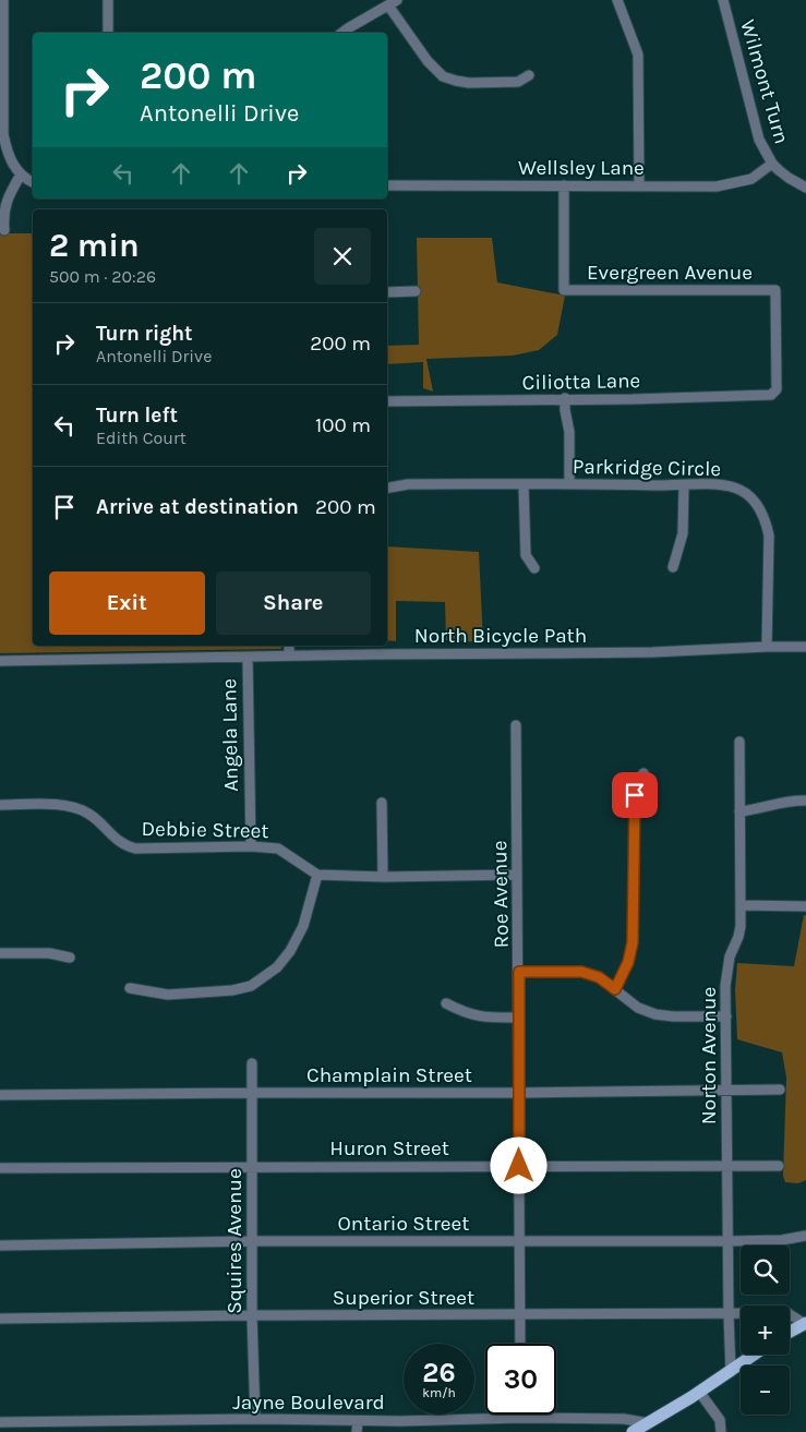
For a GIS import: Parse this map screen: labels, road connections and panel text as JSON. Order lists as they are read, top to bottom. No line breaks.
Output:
{"streets":{"street":["Wilmont Turn","Wellsley Lane","Evergreen Avenue","Ciliotta Lane","Parkridge Circle","North Bicycle Path","Angela Lane","Debbie Street","Roe Avenue","Norton Avenue","Champlain Street","Huron Street","Ontario Street","Squires Avenue","Superior Street","Jayne Boulevard"]},"crossings":[["Wilmont Turn","Wellsley Lane"],["Wellsley Lane","Evergreen Avenue"],["Evergreen Avenue","Ciliotta Lane"],["Parkridge Circle","North Bicycle Path"],["North Bicycle Path","Angela Lane"],["Angela Lane","Debbie Street"],["Roe Avenue","Champlain Street"],["Roe Avenue","Huron Street"],["Roe Avenue","Ontario Street"],["Roe Avenue","Superior Street"],["Norton Avenue","Champlain Street"],["Norton Avenue","Huron Street"],["Norton Avenue","Ontario Street"],["Norton Avenue","Superior Street"],["Champlain Street","Squires Avenue"],["Huron Street","Squires Avenue"],["Ontario Street","Squires Avenue"],["Squires Avenue","Superior Street"],["Squires Avenue","Jayne Boulevard"]],"page":{"turn":["200 m","Antonelli Drive"],"heading":["2 min","500 m · 20:26"],"list":[{"name":"Turn right","note":"Antonelli Drive","value":"200 m"},{"name":"Turn left","note":"Edith Court","value":"100 m"},{"name":"Arrive at destination","value":"200 m"}],"buttons":["Exit","Share"],"map_buttons":["+","−"],"speed":"26 km/h","limit":"30"}}
